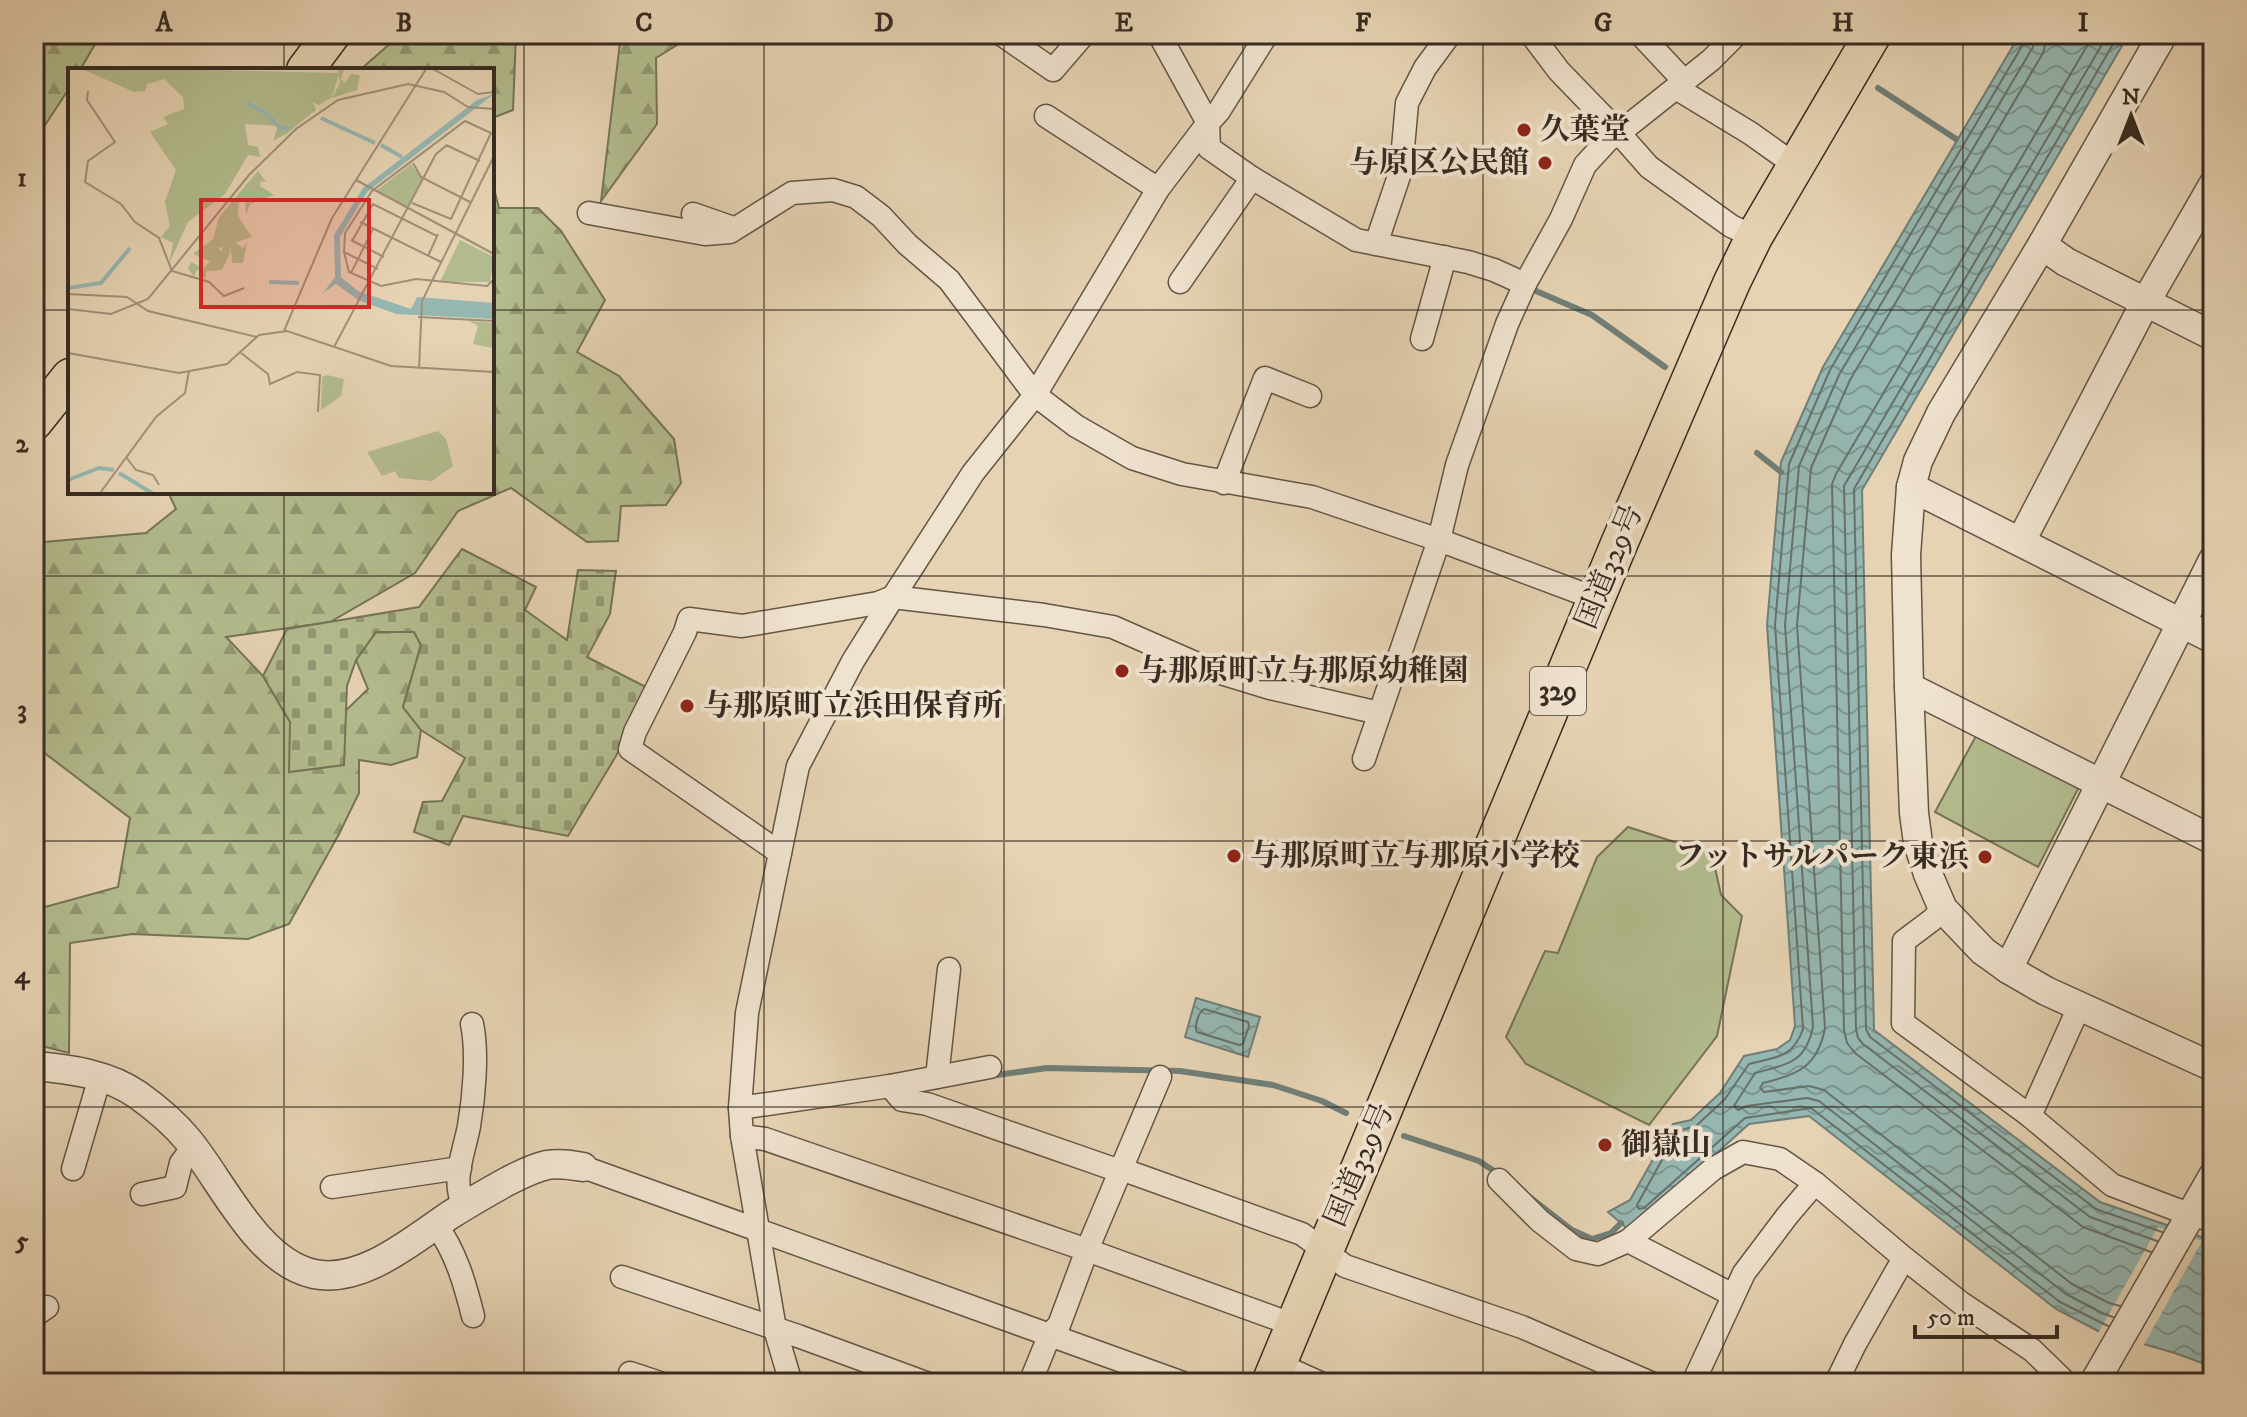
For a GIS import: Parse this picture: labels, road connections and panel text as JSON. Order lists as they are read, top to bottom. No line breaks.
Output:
{"streets":{"highway":["国道329号","329"]},"places":["久葉堂","与原区公民館","与那原町立与那原幼稚園","与那原町立浜田保育所","与那原町立与那原小学校","フットサルパーク東浜","御嶽山"],"scale_bar":"50 m","north":"top","grid":{"columns":["A","B","C","D","E","F","G","H","I"],"rows":["1","2","3","4","5"]}}
